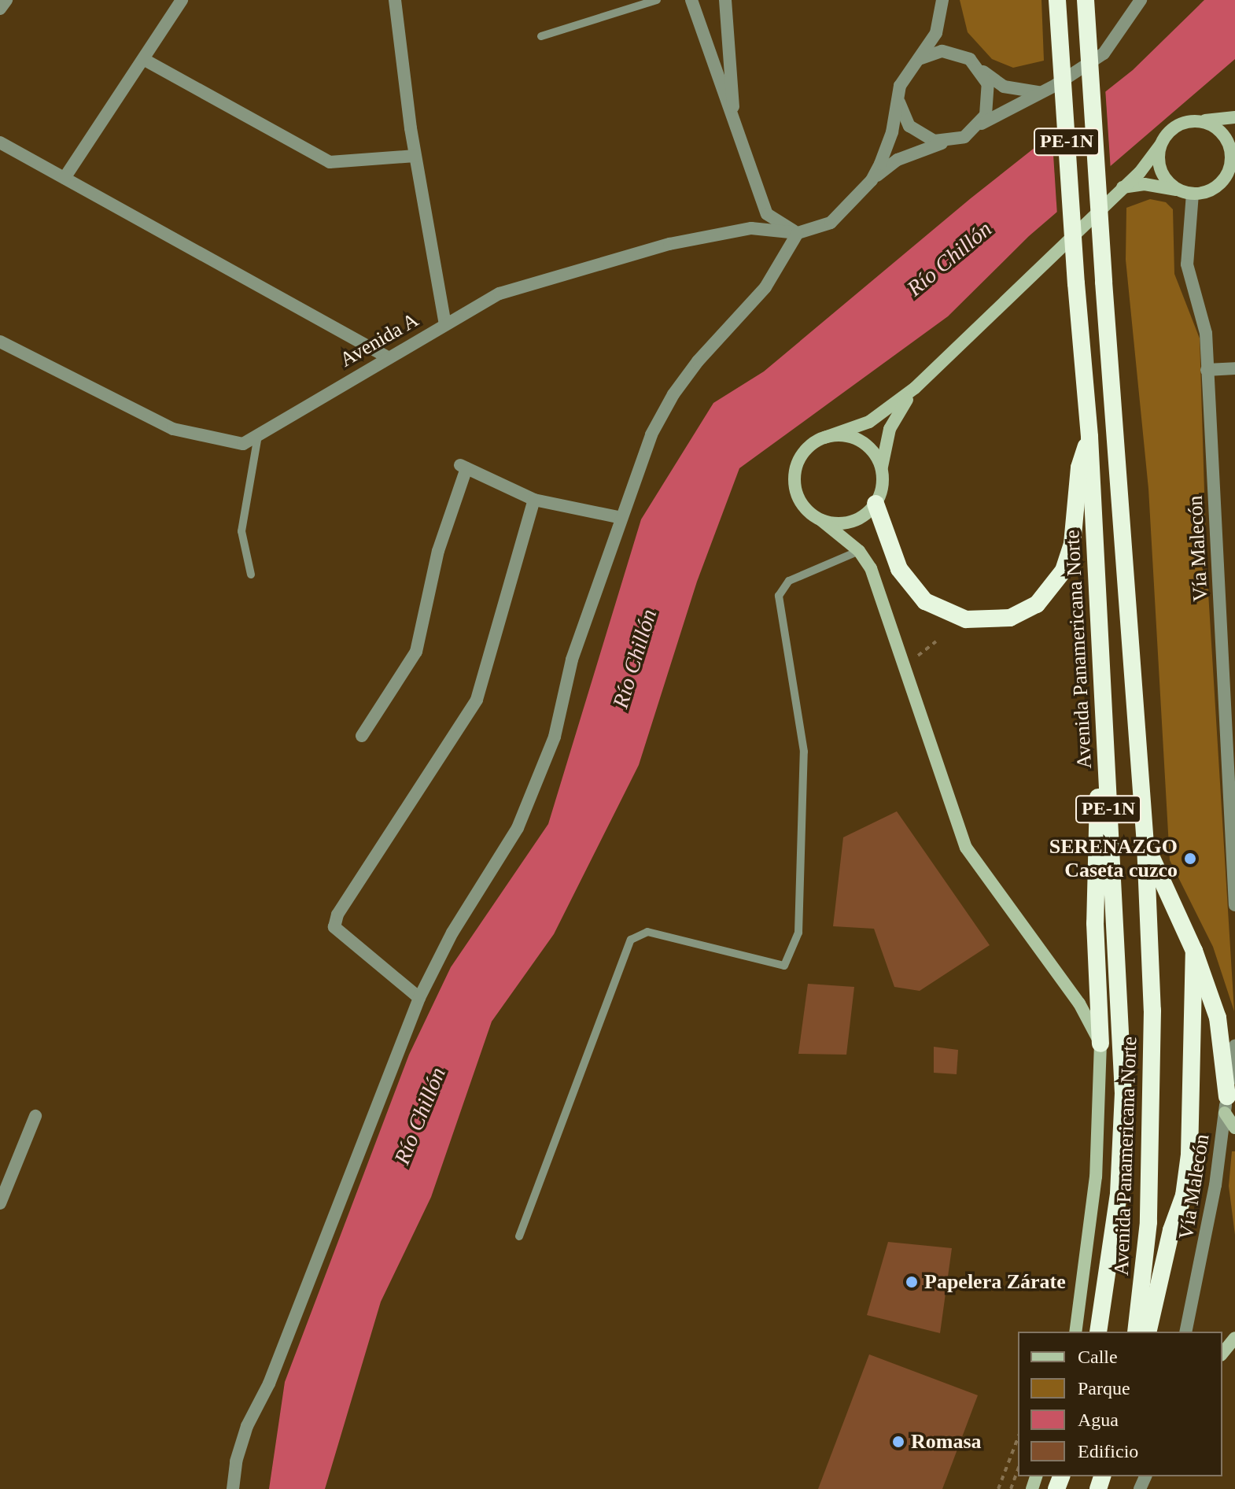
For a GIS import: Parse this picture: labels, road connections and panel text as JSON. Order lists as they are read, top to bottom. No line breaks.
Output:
{"streets":{"highway":["PE-1N","Avenida Panamericana Norte"],"street":["Avenida A","Vía Malecón"]},"water":["Río Chillón"],"places":["SERENAZGO Caseta cuzco","Papelera Zárate","Romasa"],"legend":["Calle","Parque","Agua","Edificio"]}
